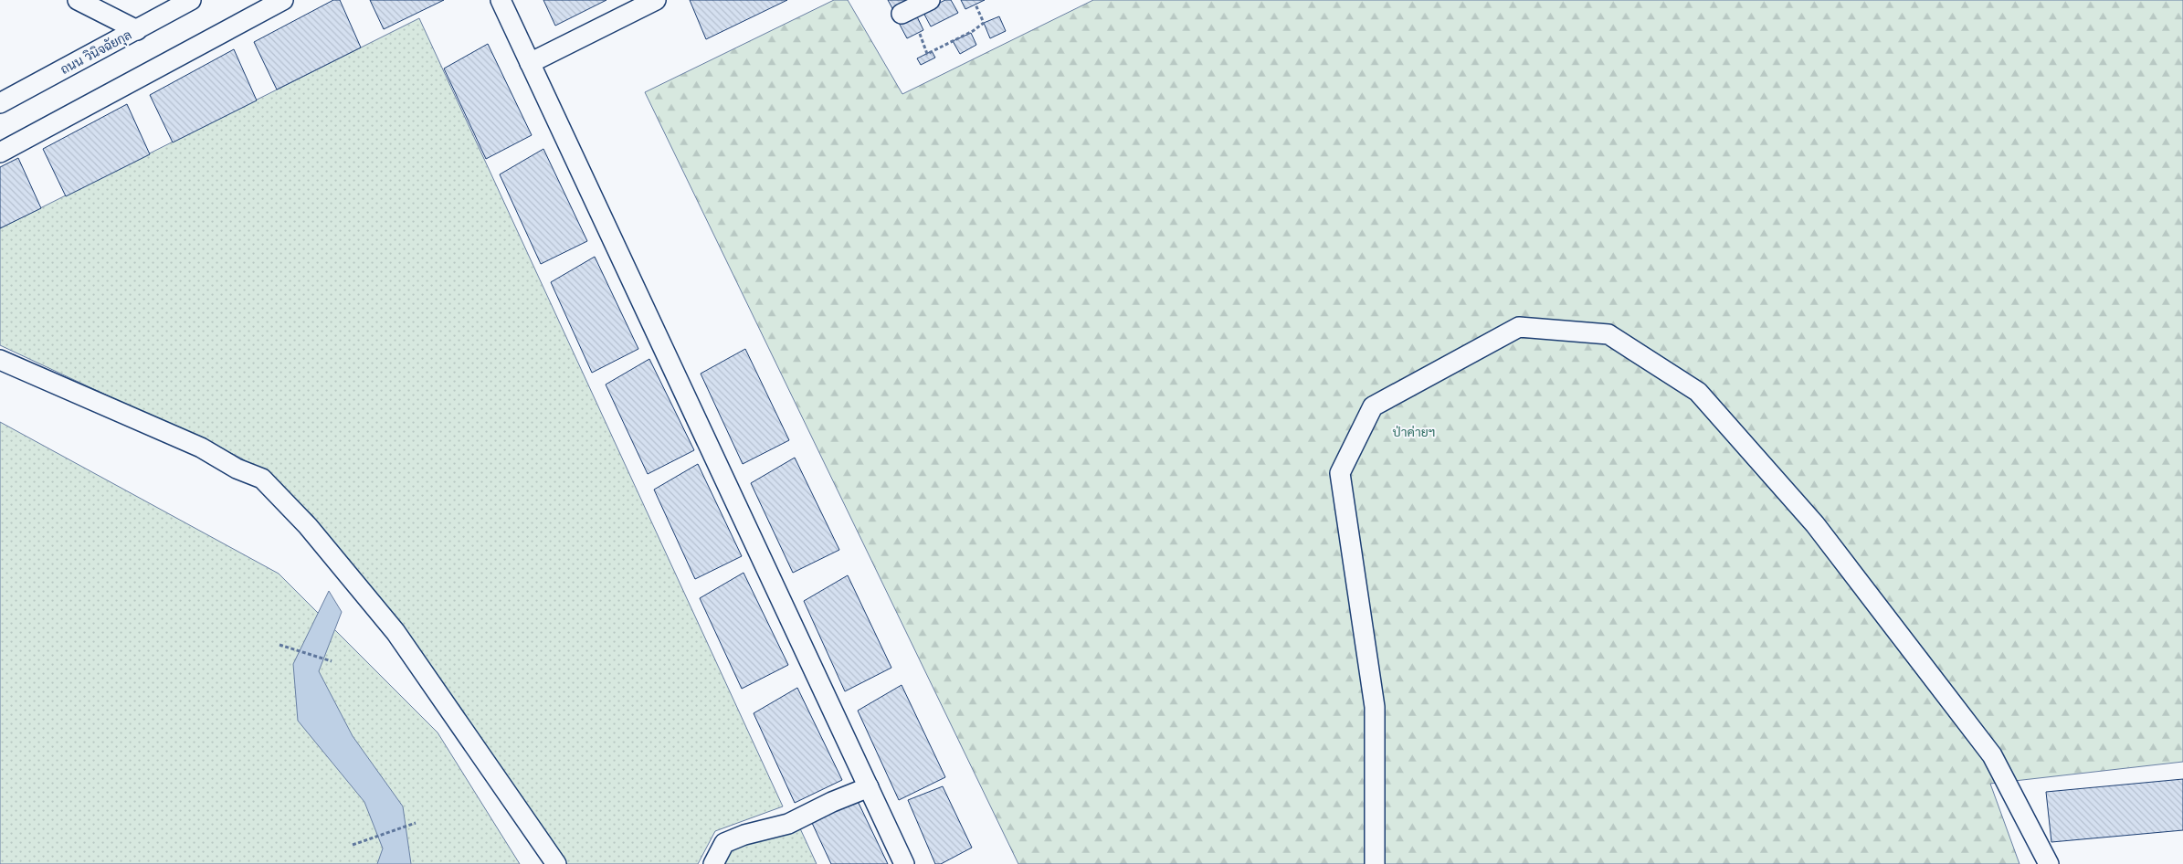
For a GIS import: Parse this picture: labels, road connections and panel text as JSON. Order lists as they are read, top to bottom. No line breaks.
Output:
{"streets":{"street":["ถนน วินิจฉัยกุล"]},"parks":["ป่าค่ายฯ"]}
